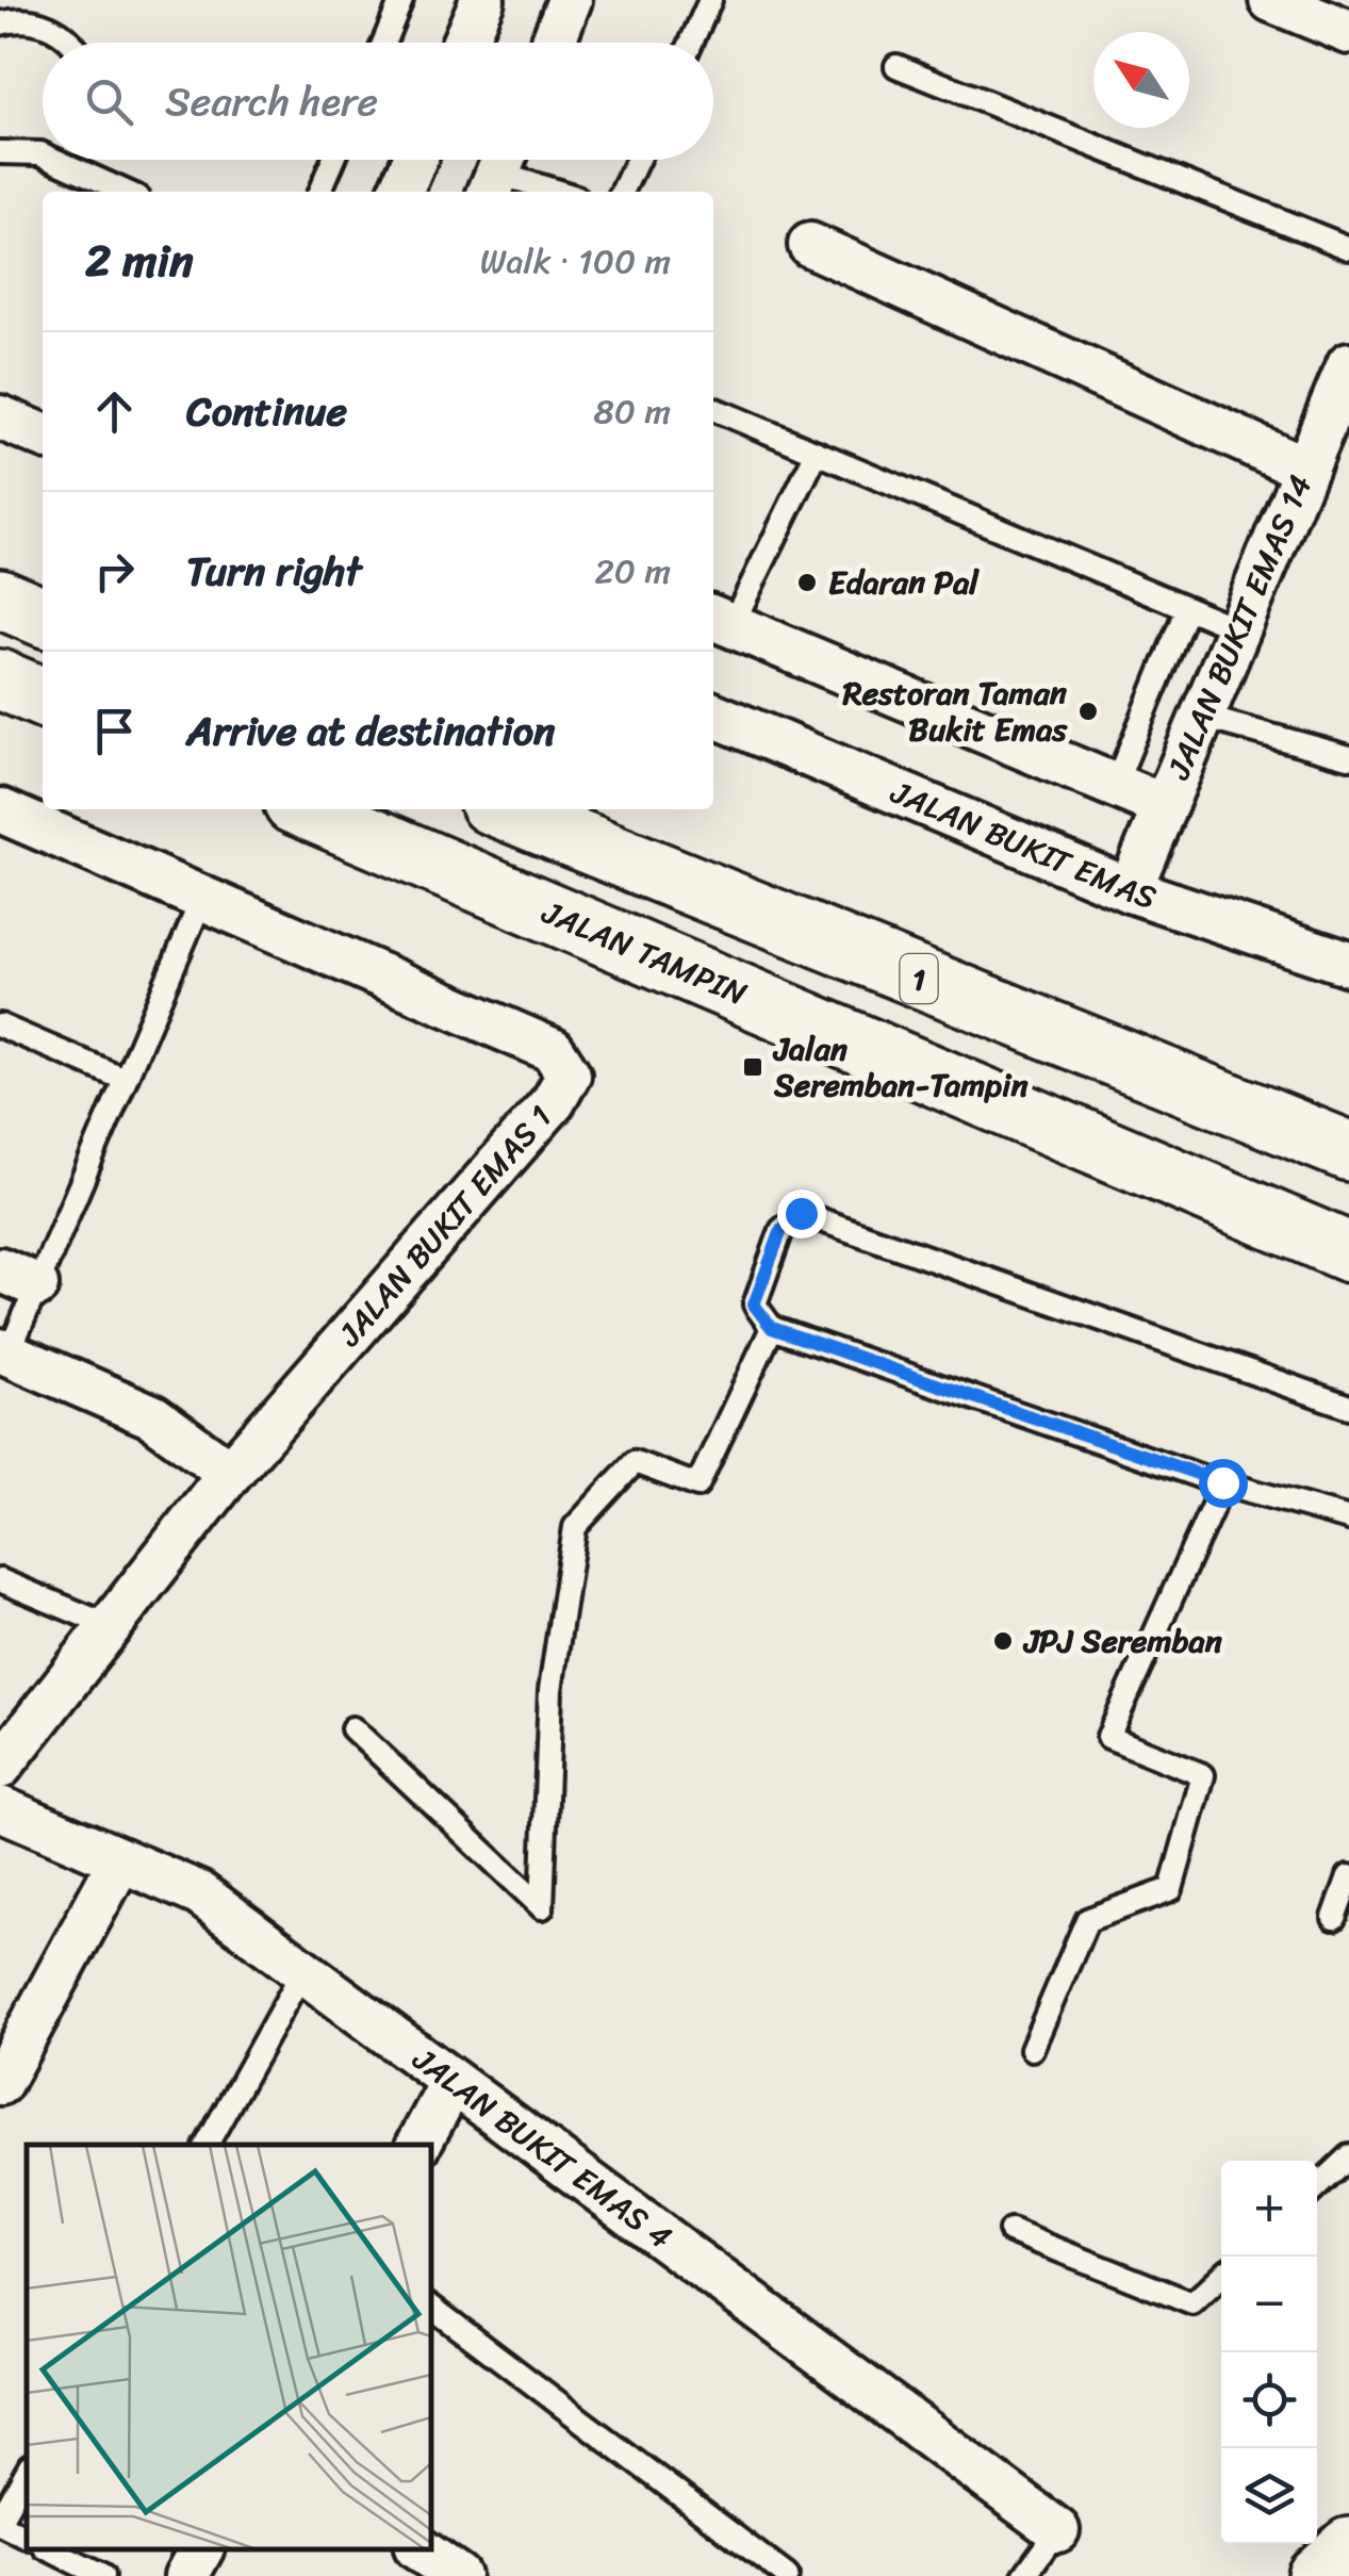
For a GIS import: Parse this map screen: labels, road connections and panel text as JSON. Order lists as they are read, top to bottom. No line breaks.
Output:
{"streets":{"main road":["JALAN TAMPIN","1"],"street":["JALAN BUKIT EMAS 14","JALAN BUKIT EMAS","JALAN BUKIT EMAS 1","JALAN BUKIT EMAS 4"]},"crossings":[["JALAN BUKIT EMAS 14","JALAN BUKIT EMAS"]],"places":{"other":["Edaran Pal","Restoran Taman Bukit Emas","JPJ Seremban"],"transit":["Jalan Seremban-Tampin"]},"north":"top left","page":{"search":"Search here","heading":["2 min","Walk · 100 m"],"list":[["Continue","80 m"],["Turn right","20 m"],"Arrive at destination"],"map_buttons":["+","−"]}}
